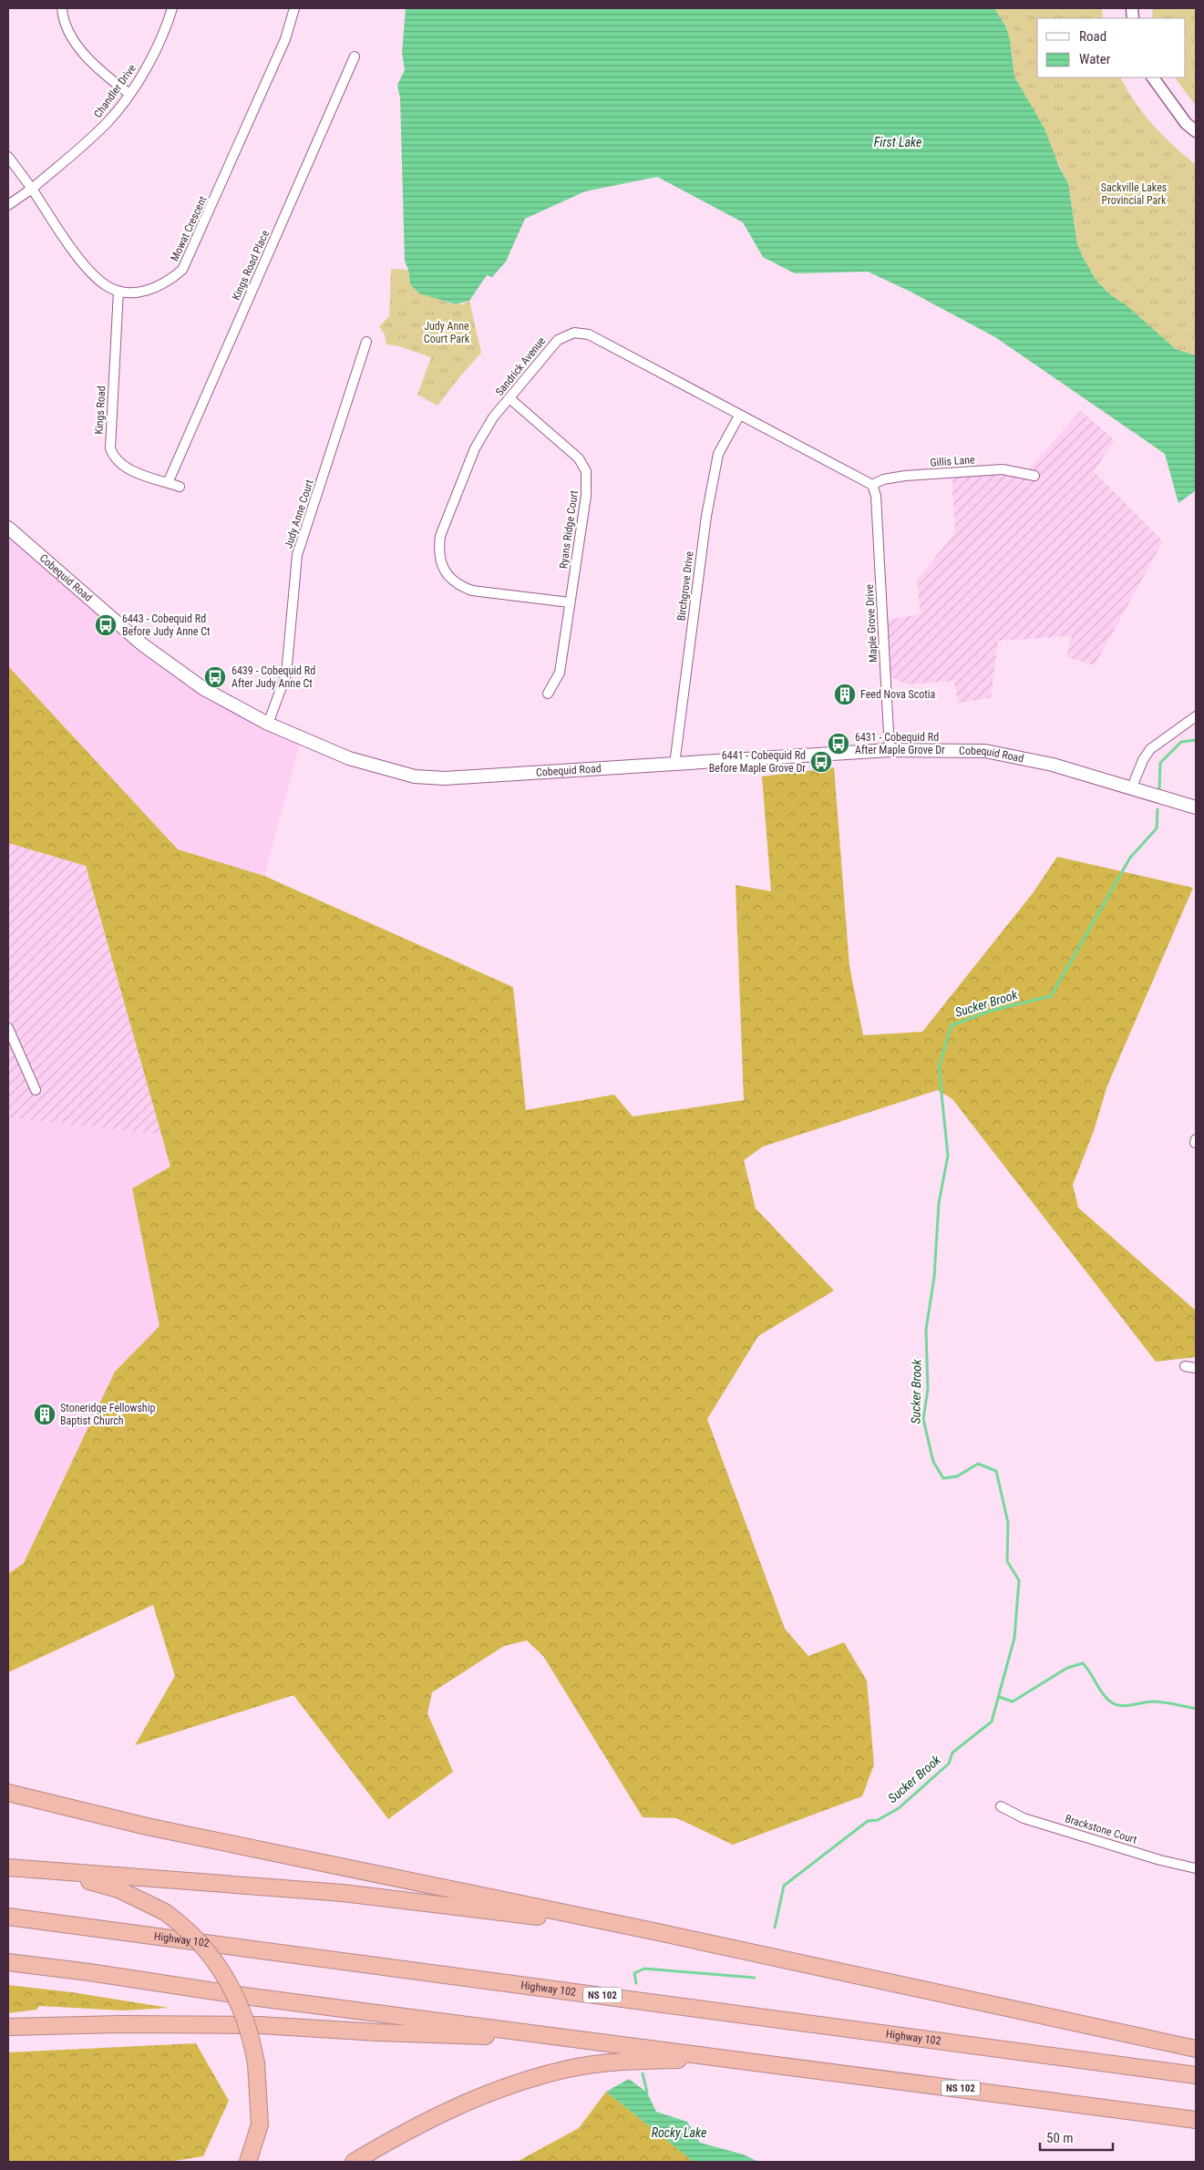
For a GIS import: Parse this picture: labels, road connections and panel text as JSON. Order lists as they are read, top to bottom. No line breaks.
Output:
{"streets":{"highway":["Highway 102","NS 102"],"main road":["Cobequid Road"],"street":["Chandler Drive","Mowat Crescent","Kings Road Place","Sandrick Avenue","Kings Road","Gillis Lane","Judy Anne Court","Ryans Ridge Court","Birchgrove Drive","Maple Grove Drive","Brackstone Court"]},"crossings":[["Chandler Drive","Mowat Crescent"],["Mowat Crescent","Kings Road"],["Kings Road Place","Kings Road"],["Sandrick Avenue","Gillis Lane"],["Sandrick Avenue","Ryans Ridge Court"],["Sandrick Avenue","Birchgrove Drive"],["Sandrick Avenue","Maple Grove Drive"],["Gillis Lane","Maple Grove Drive"],["Judy Anne Court","Cobequid Road"],["Cobequid Road","Birchgrove Drive"],["Cobequid Road","Maple Grove Drive"]],"water":["First Lake","Sucker Brook","Rocky Lake"],"parks":["Sackville Lakes Provincial Park","Judy Anne Court Park"],"places":{"bus stop":["6443 - Cobequid Rd Before Judy Anne Ct","6439 - Cobequid Rd After Judy Anne Ct","6431 - Cobequid Rd After Maple Grove Dr","6441 - Cobequid Rd Before Maple Grove Dr"],"building":["Feed Nova Scotia","Stoneridge Fellowship Baptist Church"]},"legend":["Road","Water"],"scale_bar":"50 m"}
